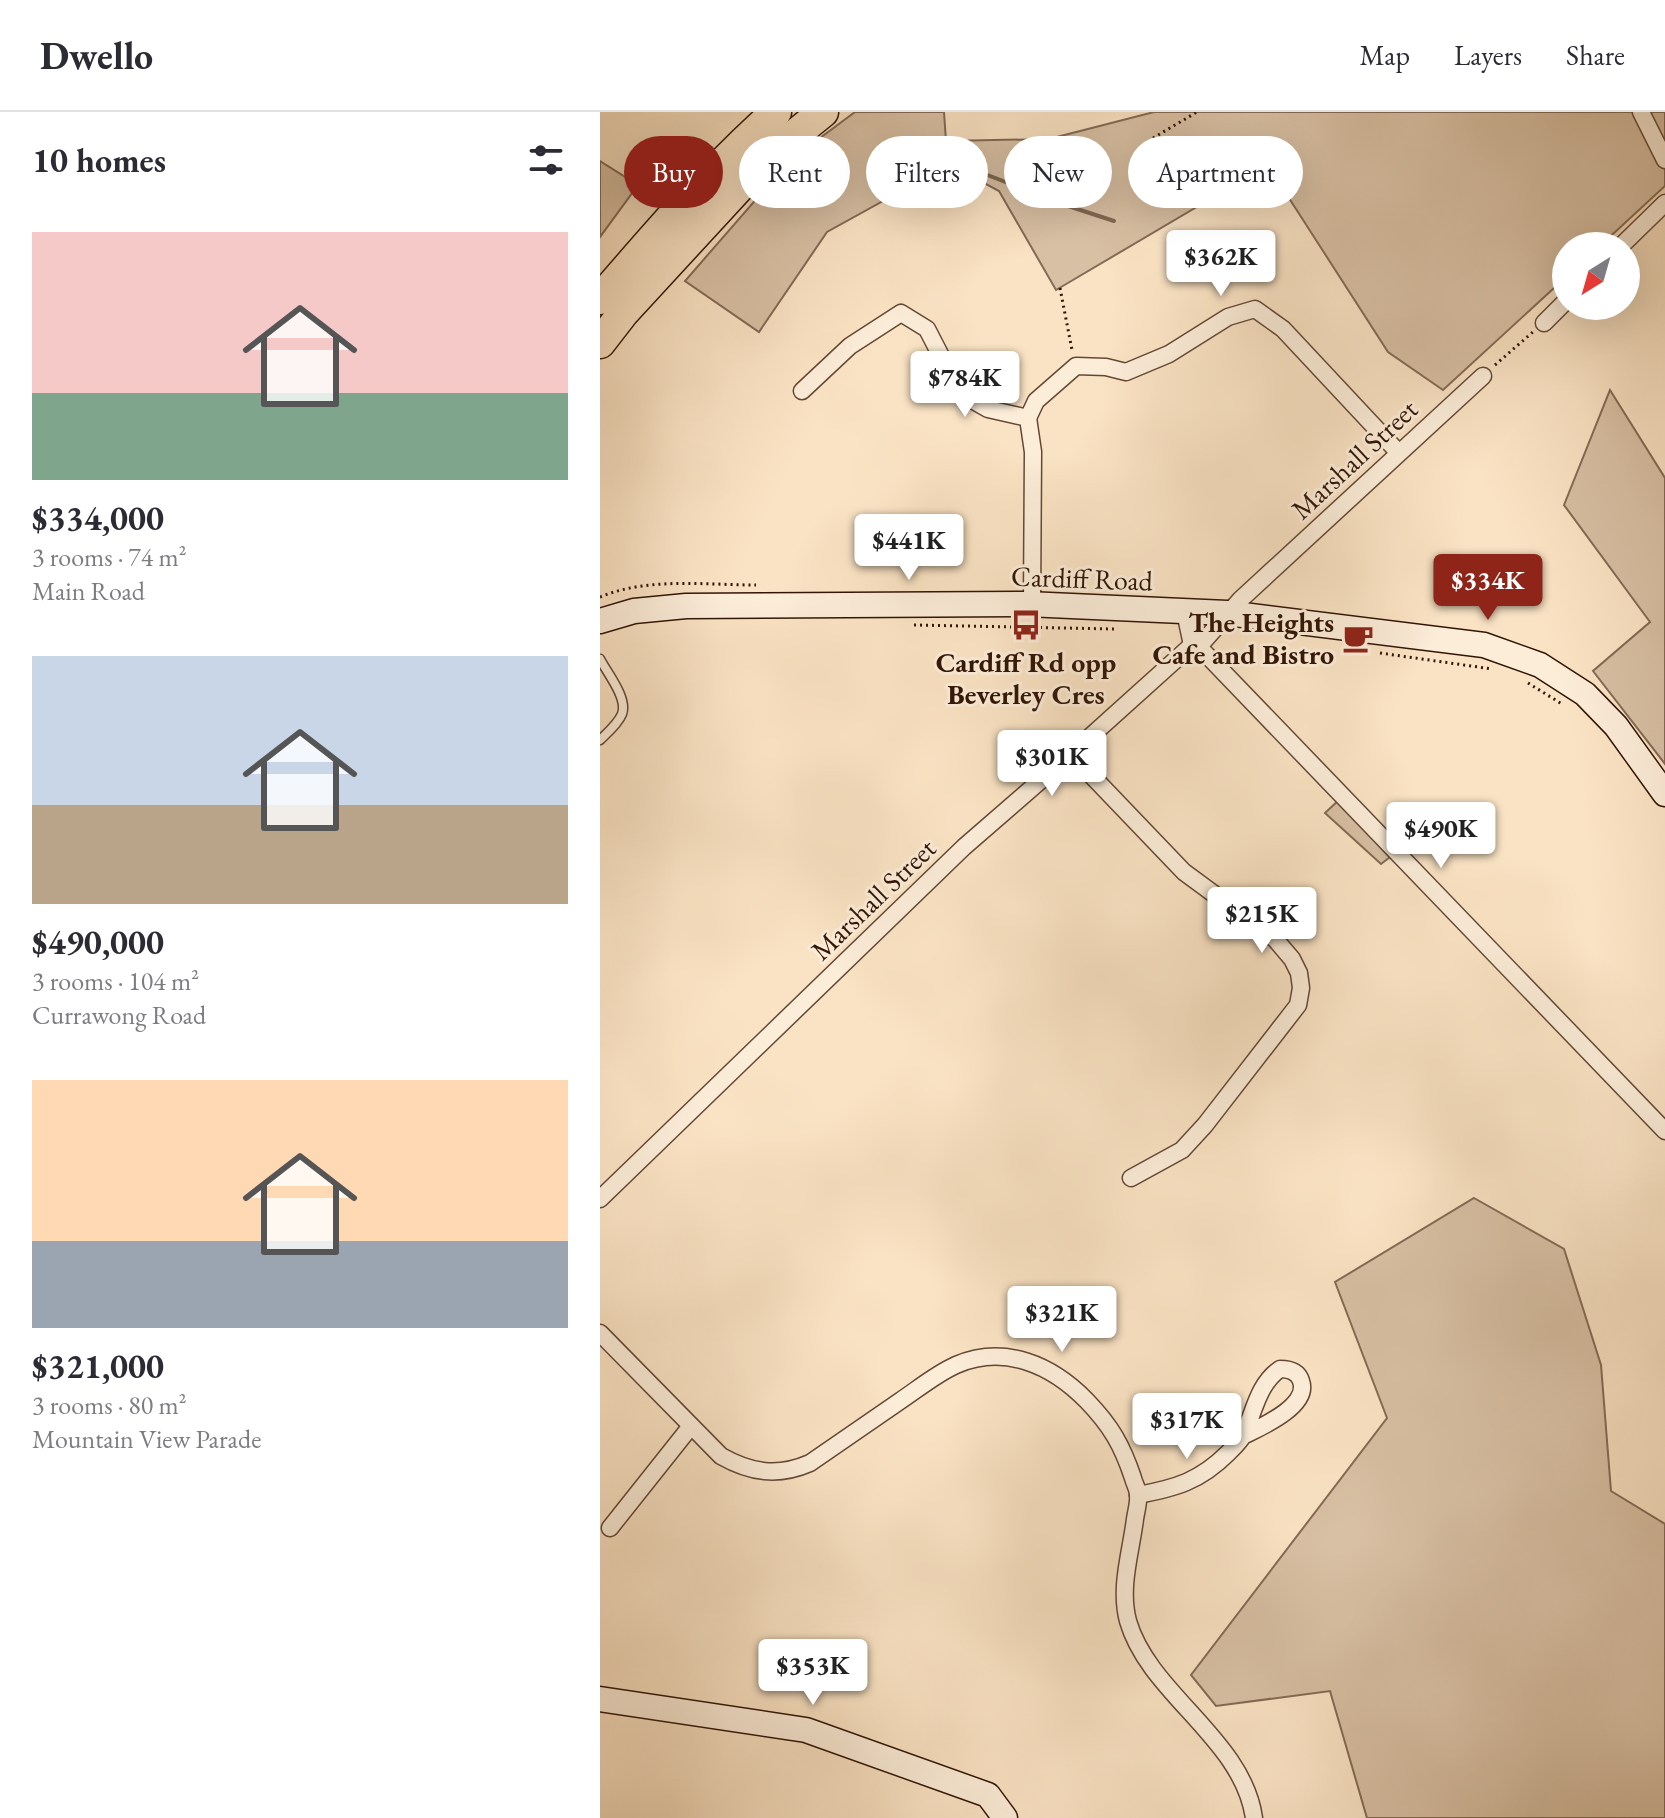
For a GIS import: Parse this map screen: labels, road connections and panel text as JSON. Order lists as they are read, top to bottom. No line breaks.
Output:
{"streets":{"main road":["Cardiff Road"],"street":["Marshall Street"]},"crossings":[["Marshall Street","Cardiff Road"]],"places":{"bus stop":["Cardiff Rd opp Beverley Cres"],"cafe":["The Heights Cafe and Bistro"]},"north":"bottom left","page":{"header":"Dwello","nav":["Map","Layers","Share"],"heading":"10 homes","chip":["Buy","Rent","Filters","New","Apartment"],"list":[{"name":"$334,000","note":"3 rooms · 74 m² · Main Road"},{"name":"$490,000","note":"3 rooms · 104 m² · Currawong Road"},{"name":"$321,000","note":"3 rooms · 80 m² · Mountain View Parade"}],"price":["$362K","$784K","$441K","$334K","$301K","$490K","$215K","$321K","$317K","$353K"]}}
